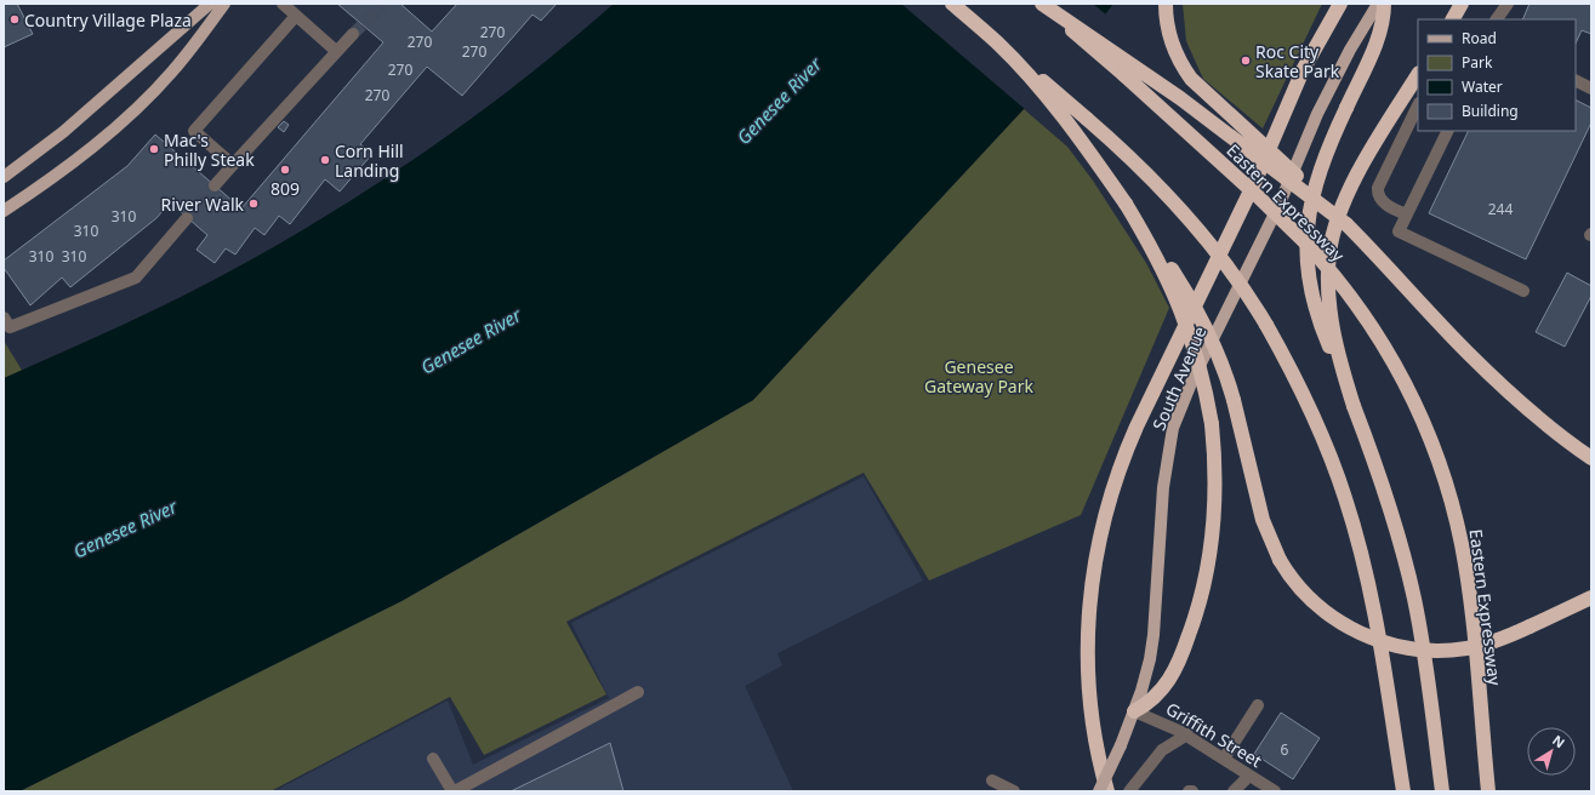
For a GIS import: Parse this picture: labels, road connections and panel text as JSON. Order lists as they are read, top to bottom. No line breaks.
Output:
{"streets":{"highway":["Eastern Expressway"],"main road":["South Avenue"],"street":["Griffith Street"]},"crossings":[["South Avenue","Griffith Street"]],"water":["Genesee River"],"parks":["Genesee Gateway Park"],"places":["Country Village Plaza","Roc City Skate Park","Mac's Philly Steak","Corn Hill Landing","809","River Walk"],"house_numbers":["270","270","270","270","270","244","310","310","310","310","6"],"legend":["Road","Park","Water","Building"],"north":"top right"}
